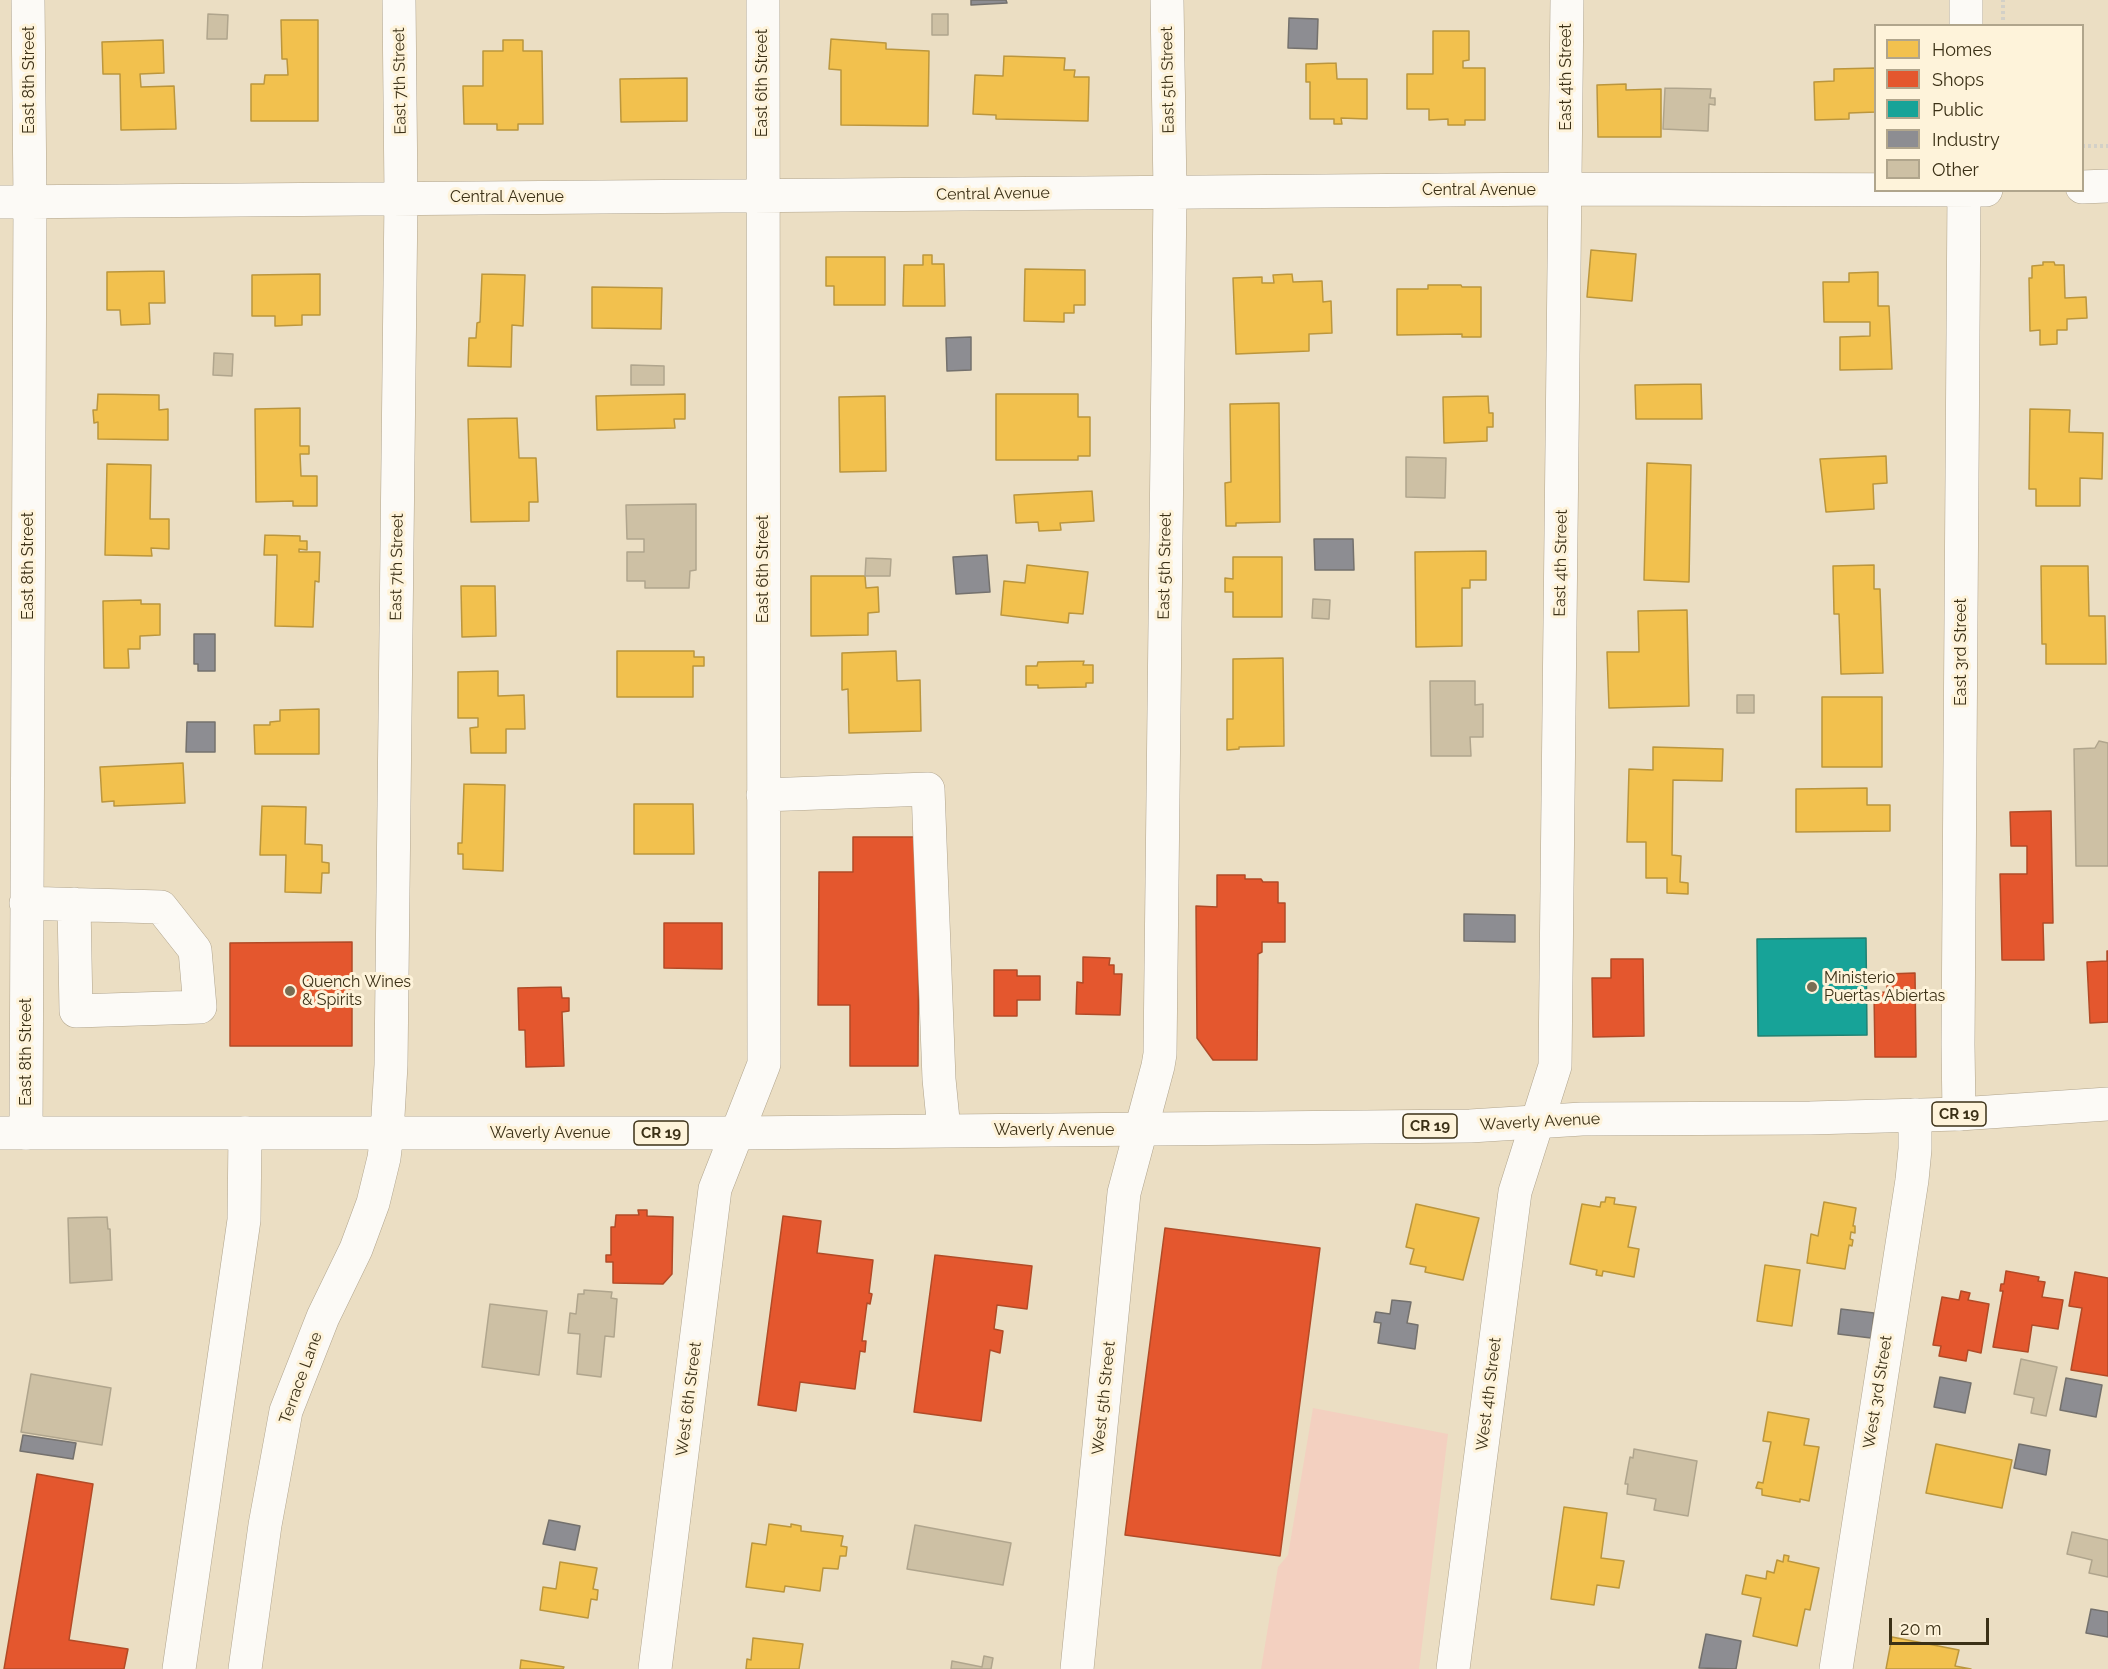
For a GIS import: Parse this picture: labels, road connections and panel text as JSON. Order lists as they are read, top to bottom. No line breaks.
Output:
{"streets":{"street":["East 4th Street","East 8th Street","East 5th Street","East 7th Street","East 6th Street","Central Avenue","East 3rd Street","CR 19","Waverly Avenue","Terrace Lane","West 3rd Street","West 4th Street","West 5th Street","West 6th Street"]},"crossings":[["East 4th Street","Central Avenue"],["East 4th Street","Waverly Avenue"],["East 4th Street","West 4th Street"],["East 8th Street","Central Avenue"],["East 8th Street","Waverly Avenue"],["East 5th Street","Central Avenue"],["East 5th Street","Waverly Avenue"],["East 5th Street","West 5th Street"],["East 7th Street","Central Avenue"],["East 7th Street","Waverly Avenue"],["East 7th Street","Terrace Lane"],["East 6th Street","Central Avenue"],["East 6th Street","Waverly Avenue"],["East 6th Street","West 6th Street"],["East 3rd Street","Waverly Avenue"],["Waverly Avenue","Terrace Lane"],["Waverly Avenue","West 3rd Street"],["Waverly Avenue","West 4th Street"],["Waverly Avenue","West 5th Street"],["Waverly Avenue","West 6th Street"]],"places":["Ministerio Puertas Abiertas","Quench Wines & Spirits"],"legend":["Homes","Shops","Public","Industry","Other"],"scale_bar":"20 m"}
